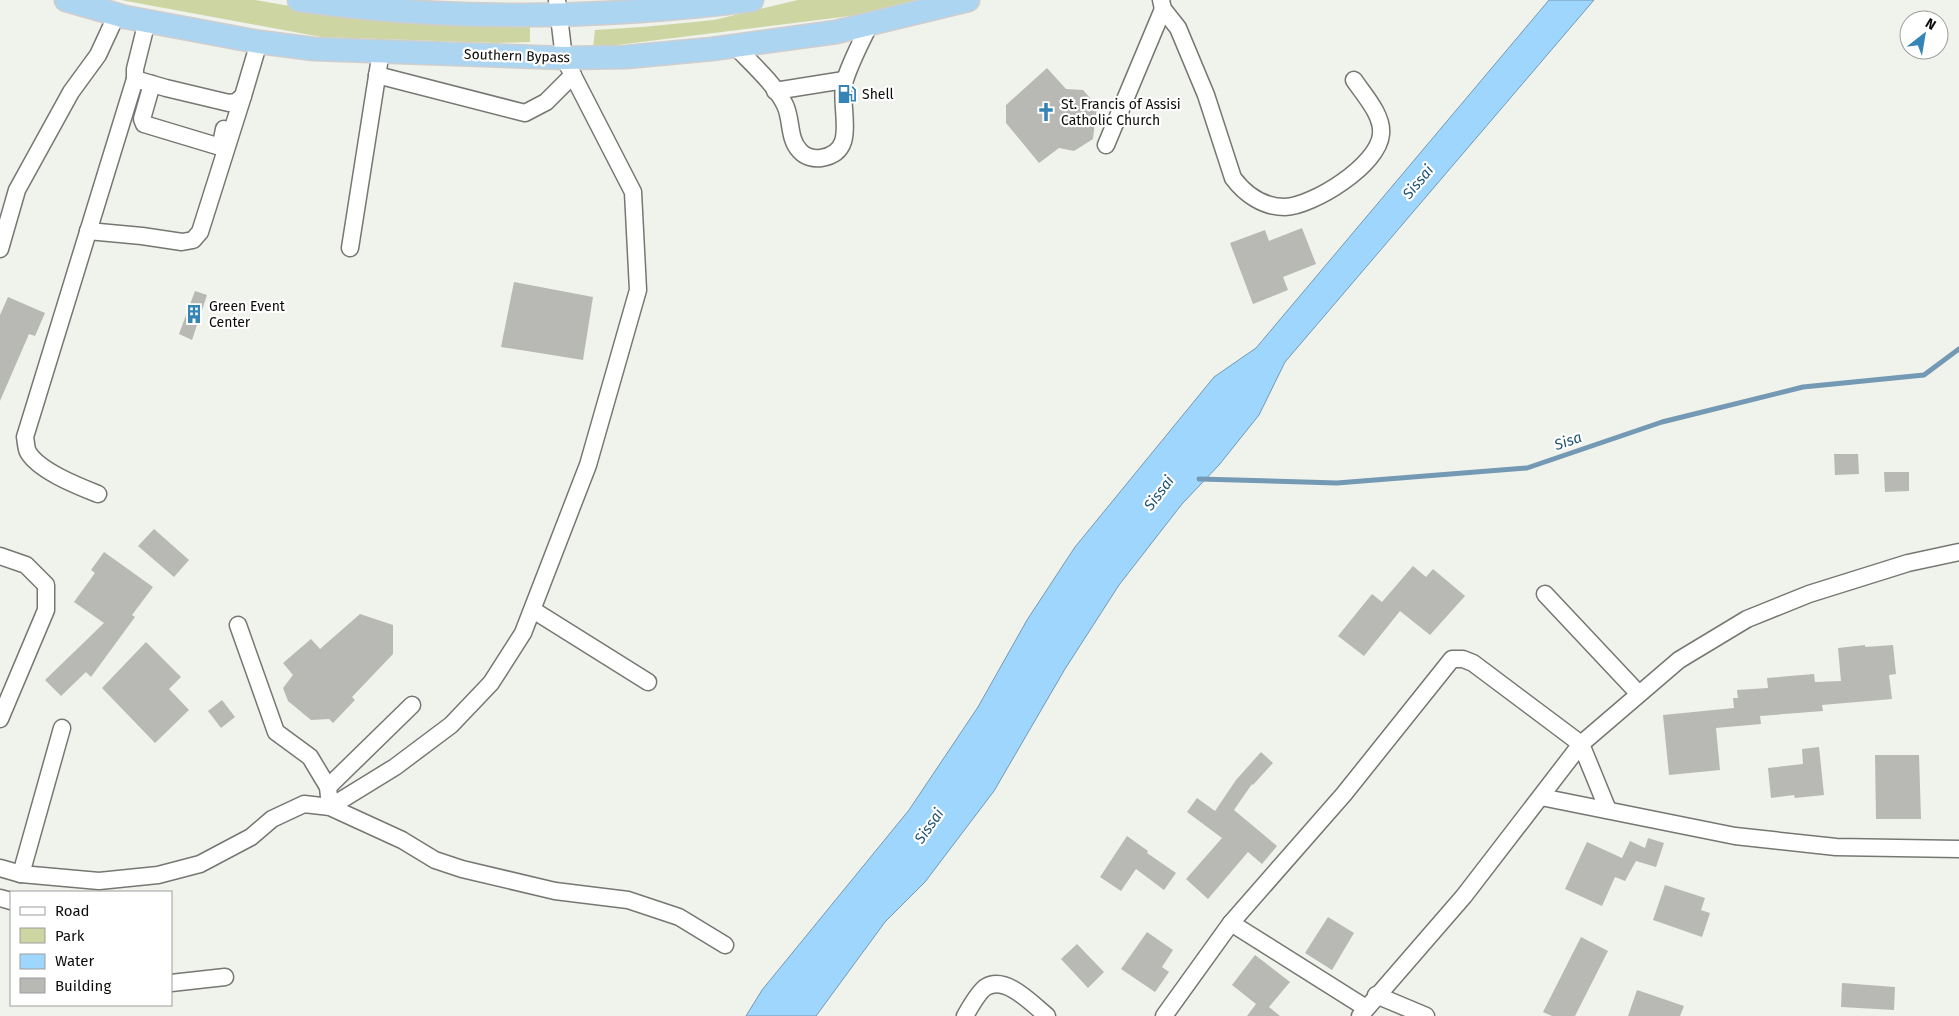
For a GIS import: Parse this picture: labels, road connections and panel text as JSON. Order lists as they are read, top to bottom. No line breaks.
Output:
{"streets":{"highway":["Southern Bypass"]},"water":["Sissai","Sisa"],"places":{"fuel station":["Shell"],"church":["St. Francis of Assisi Catholic Church"],"building":["Green Event Center"]},"legend":["Road","Park","Water","Building"],"north":"top right"}
